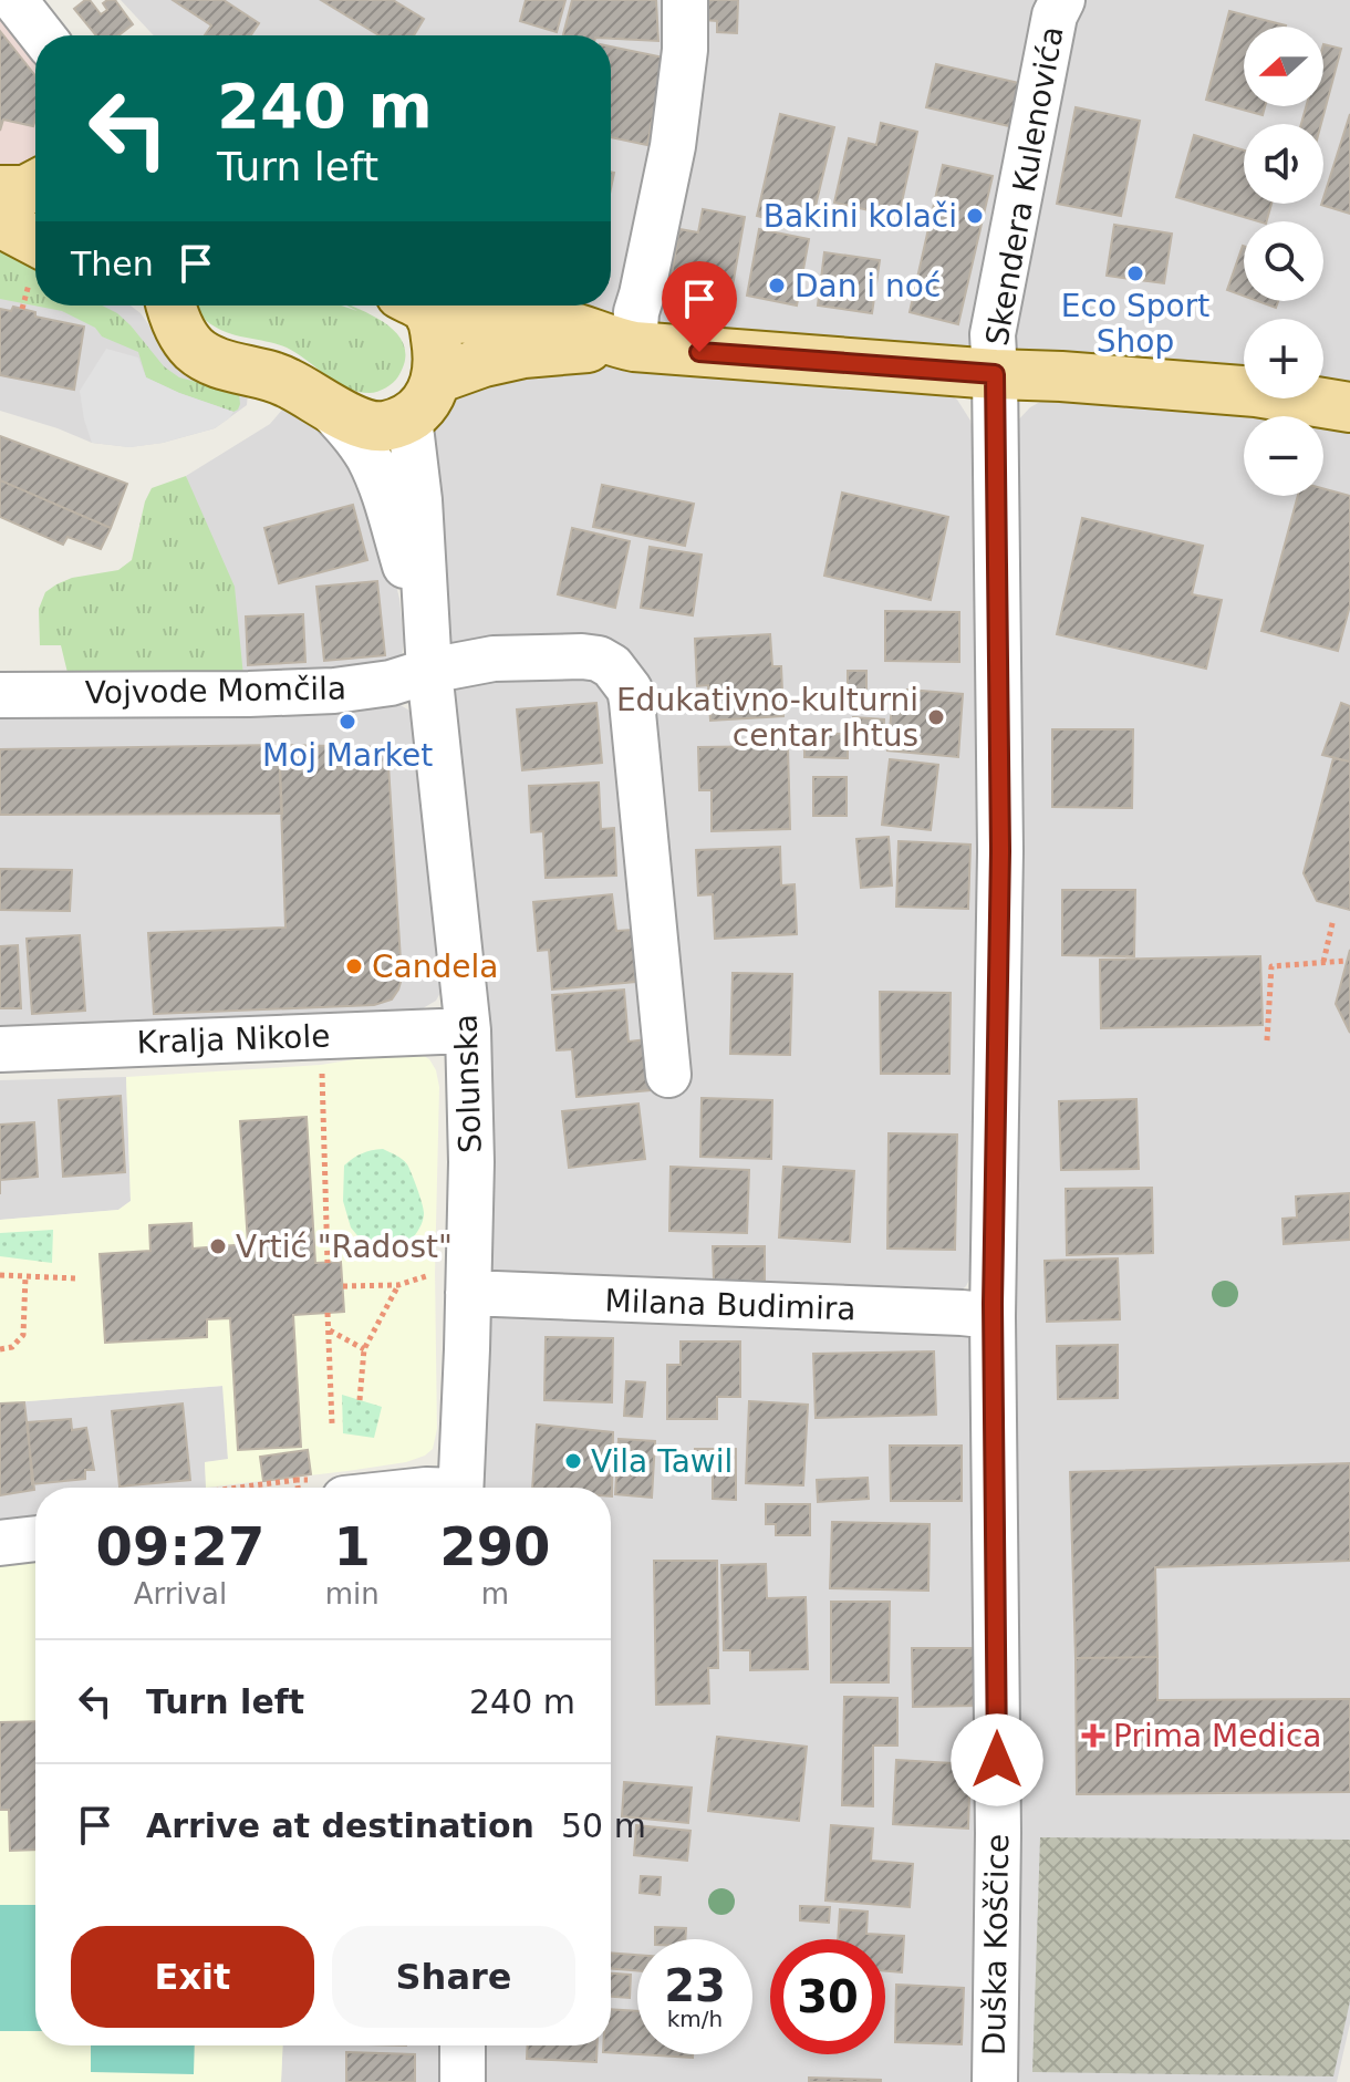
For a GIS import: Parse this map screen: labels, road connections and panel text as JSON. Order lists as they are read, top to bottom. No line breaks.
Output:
{"streets":{"main road":["Skendera Kulenovića"],"street":["Vojvode Momčila","Kralja Nikole","Solunska","Milana Budimira","Duška Koščice"]},"crossings":[["Skendera Kulenovića","Solunska"],["Skendera Kulenovića","Duška Koščice"],["Vojvode Momčila","Solunska"],["Kralja Nikole","Solunska"],["Solunska","Milana Budimira"],["Milana Budimira","Duška Koščice"]],"places":{"other":["Bakini kolači","Eco Sport Shop","Dan i noć","Edukativno-kulturni centar Ihtus","Moj Market","Candela","Vrtić \"Radost\"","Vila Tawil"],"health":["Prima Medica"]},"north":"left","page":{"map_buttons":["+","−"],"turn":["240 m","Turn left"],"then":"Then","eta":["09:27","Arrival","1","min","290","m"],"list":[{"name":"Turn left","value":"240 m"},{"name":"Arrive at destination","value":"50 m"}],"buttons":["Exit","Share"],"speed":"23 km/h","limit":"30"}}
